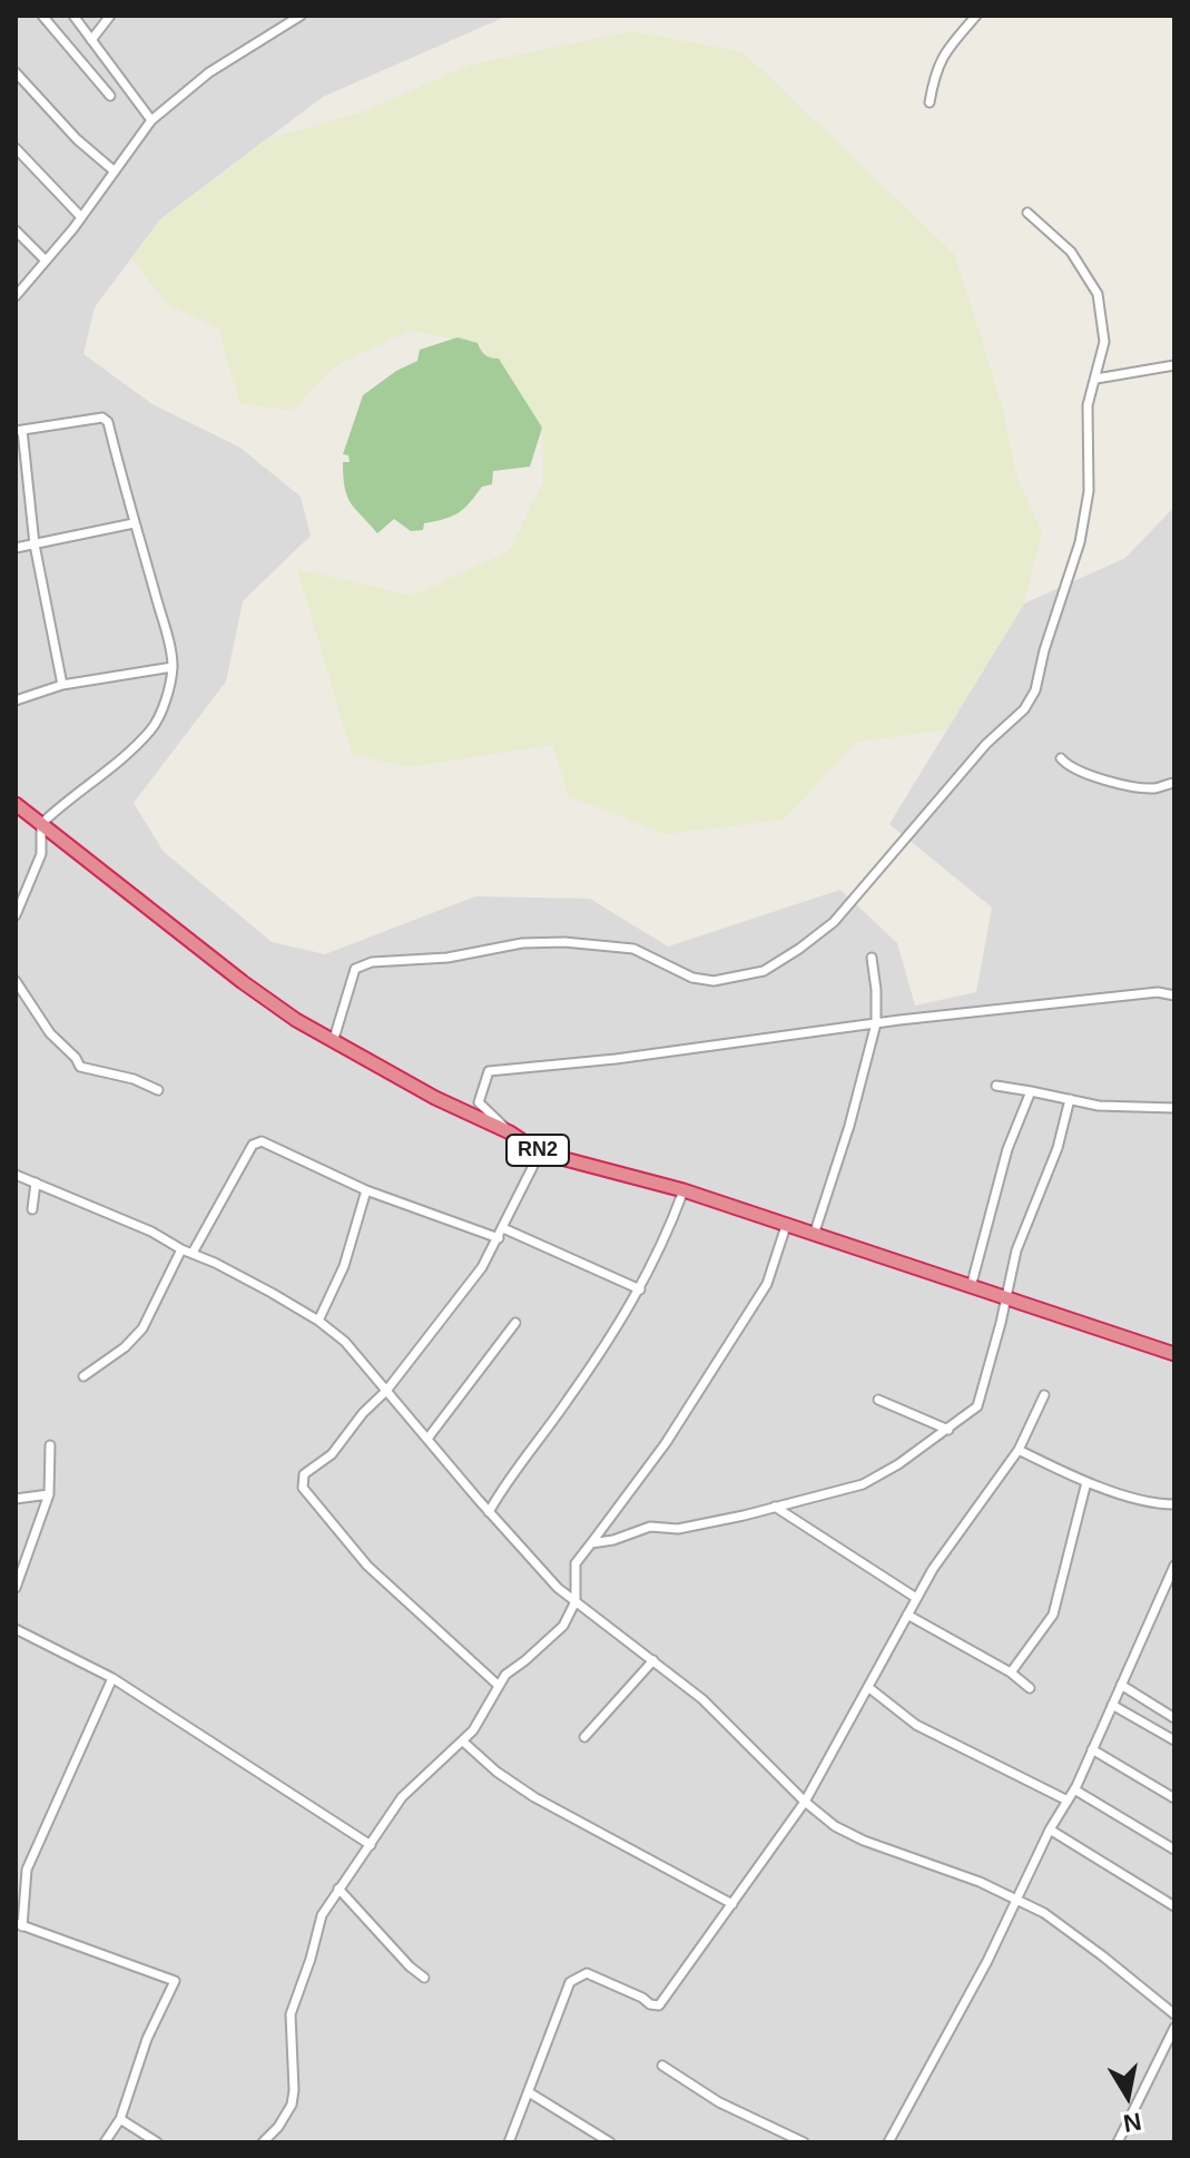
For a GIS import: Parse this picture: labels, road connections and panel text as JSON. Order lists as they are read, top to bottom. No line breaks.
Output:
{"streets":{"highway":["RN2"]},"north":"bottom"}
